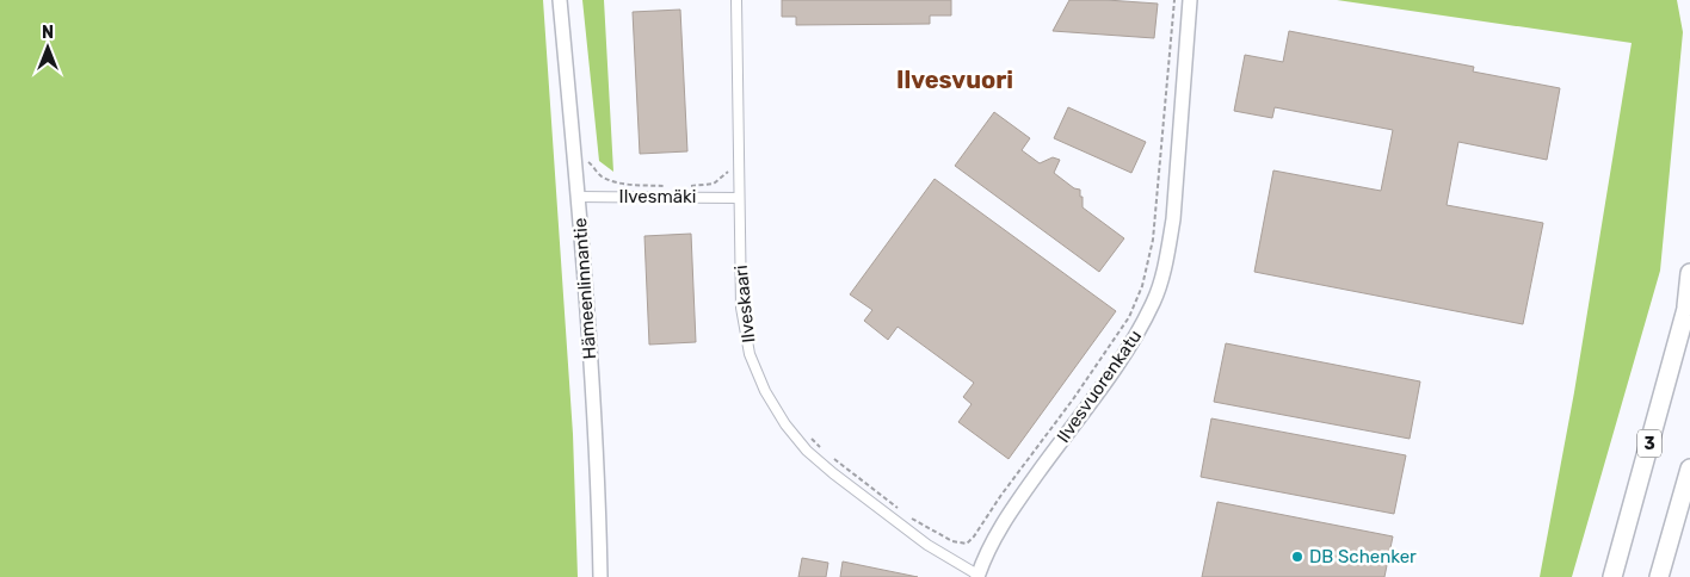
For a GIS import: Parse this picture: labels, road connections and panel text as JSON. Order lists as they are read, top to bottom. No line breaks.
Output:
{"streets":{"highway":["3"],"street":["Ilvesmäki","Hämeenlinnantie","Ilveskaari","Ilvesvuorenkatu"]},"crossings":[["Ilvesmäki","Hämeenlinnantie"],["Ilvesmäki","Ilveskaari"],["Ilveskaari","Ilvesvuorenkatu"]],"districts":["Ilvesvuori"],"places":["DB Schenker"],"north":"top"}
